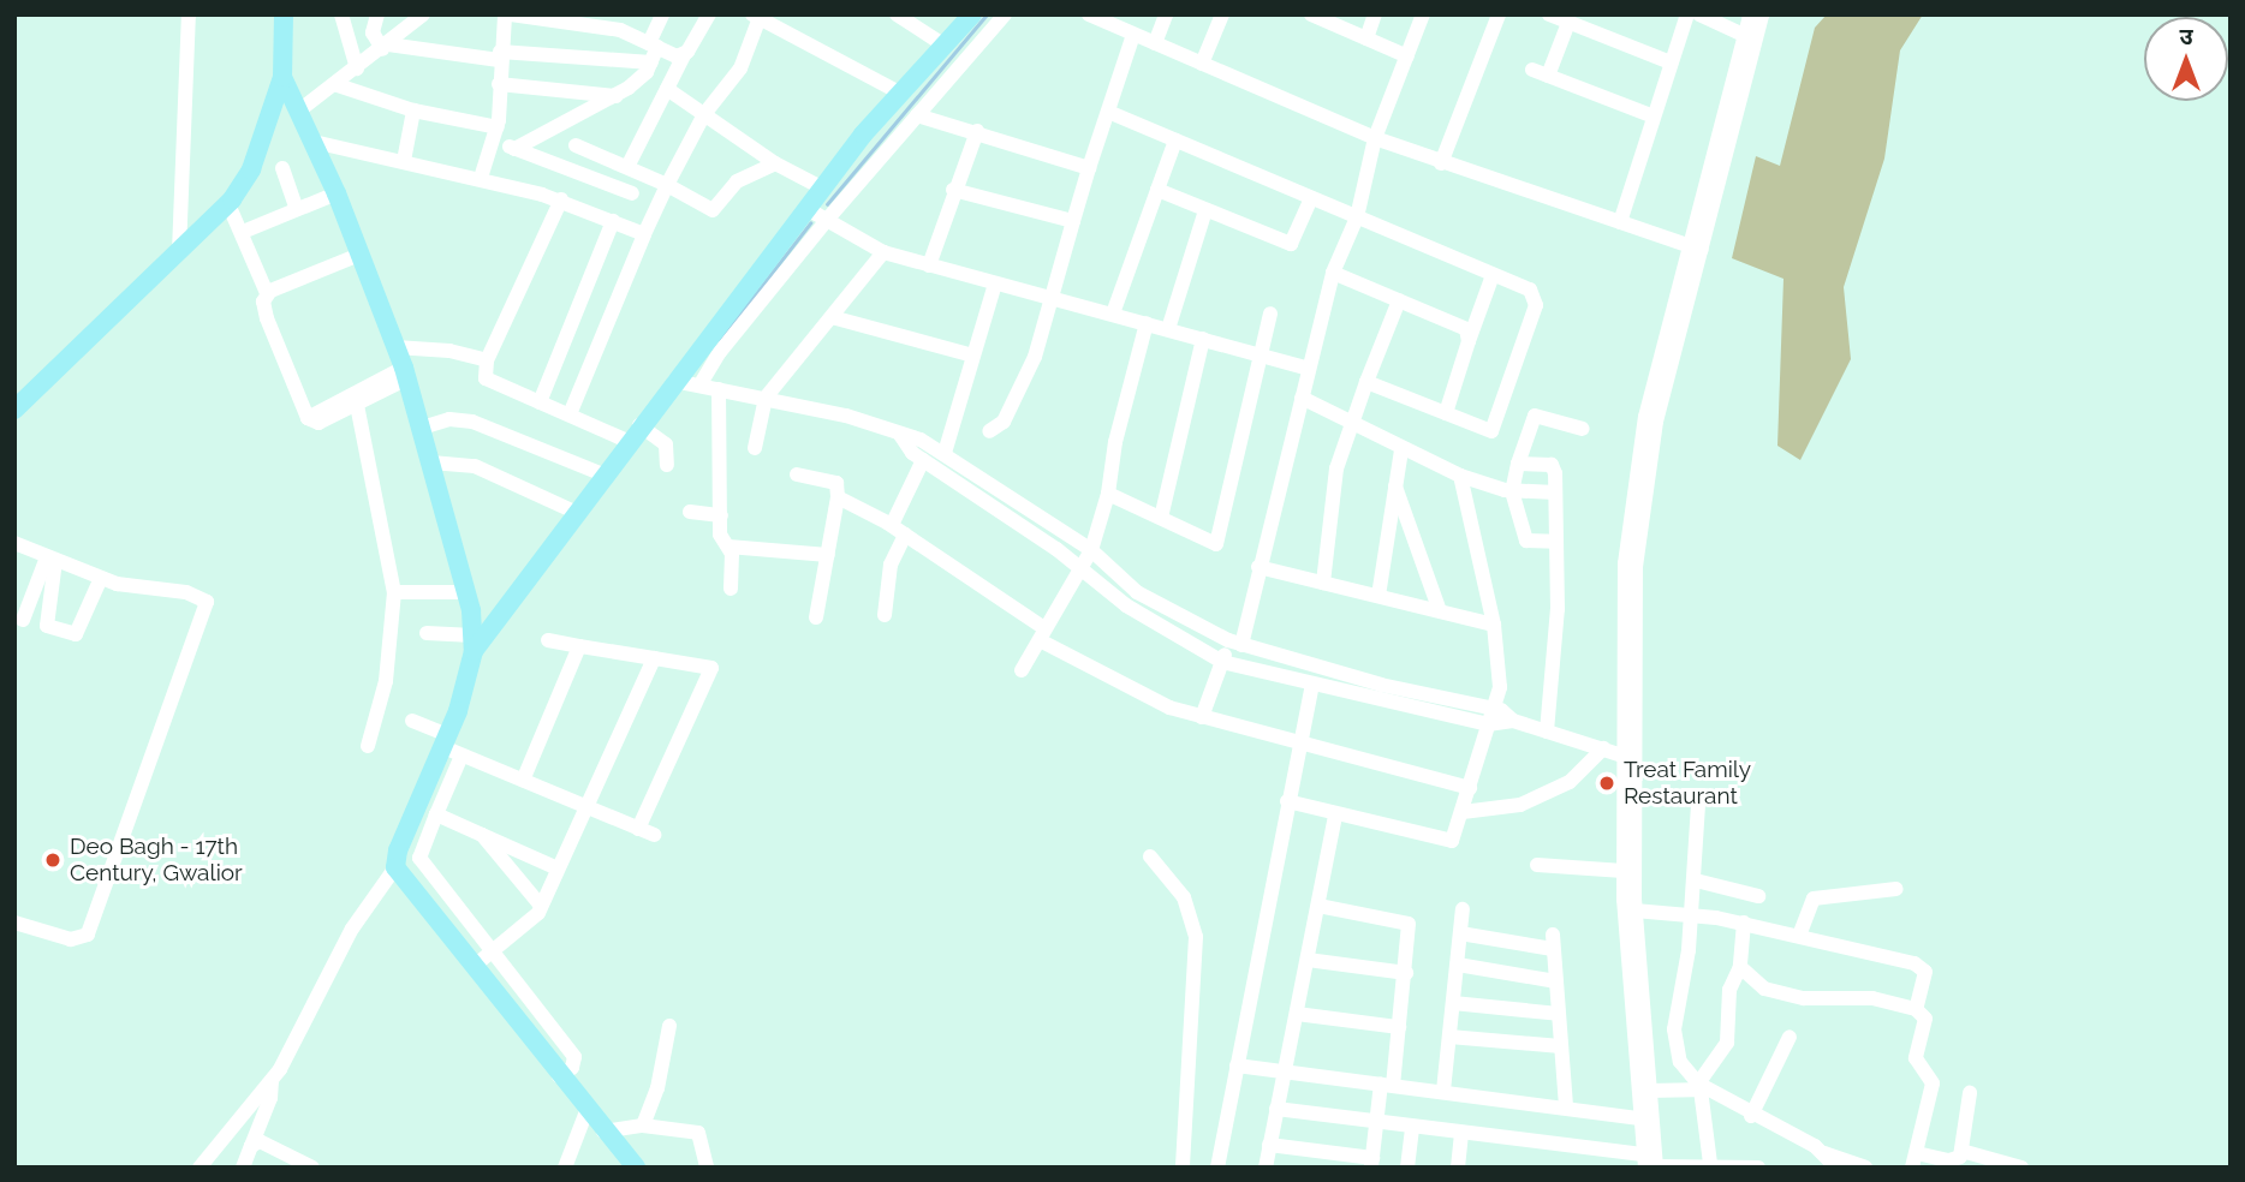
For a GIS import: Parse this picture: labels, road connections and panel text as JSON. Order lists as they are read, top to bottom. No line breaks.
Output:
{"places":["Treat Family Restaurant","Deo Bagh - 17th Century, Gwalior"],"north":"top"}
